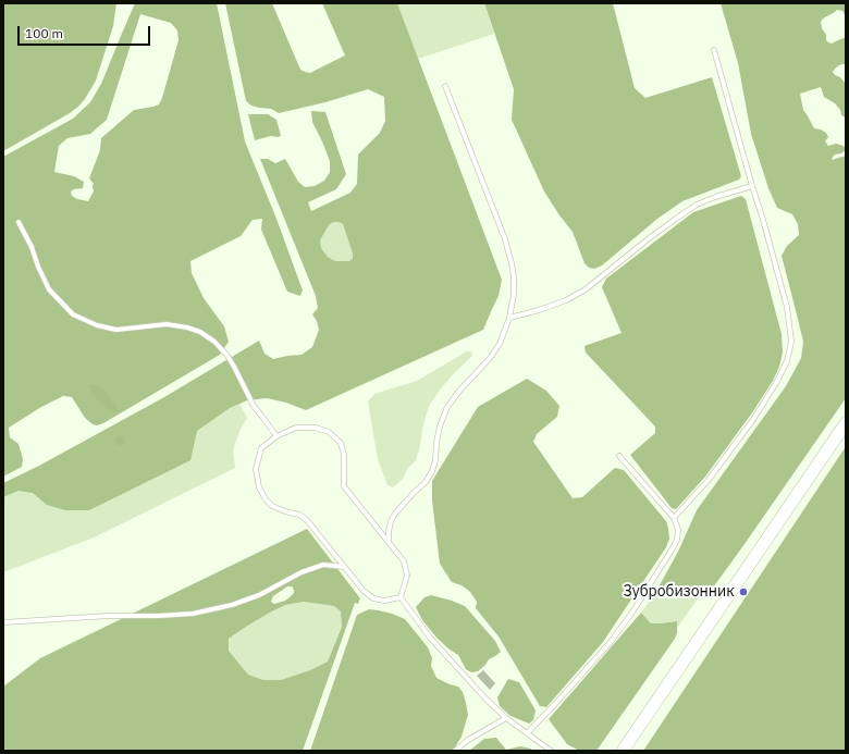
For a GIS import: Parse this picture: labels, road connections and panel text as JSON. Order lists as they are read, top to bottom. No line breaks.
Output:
{"places":["Зубробизонник"],"scale_bar":"100 m"}
